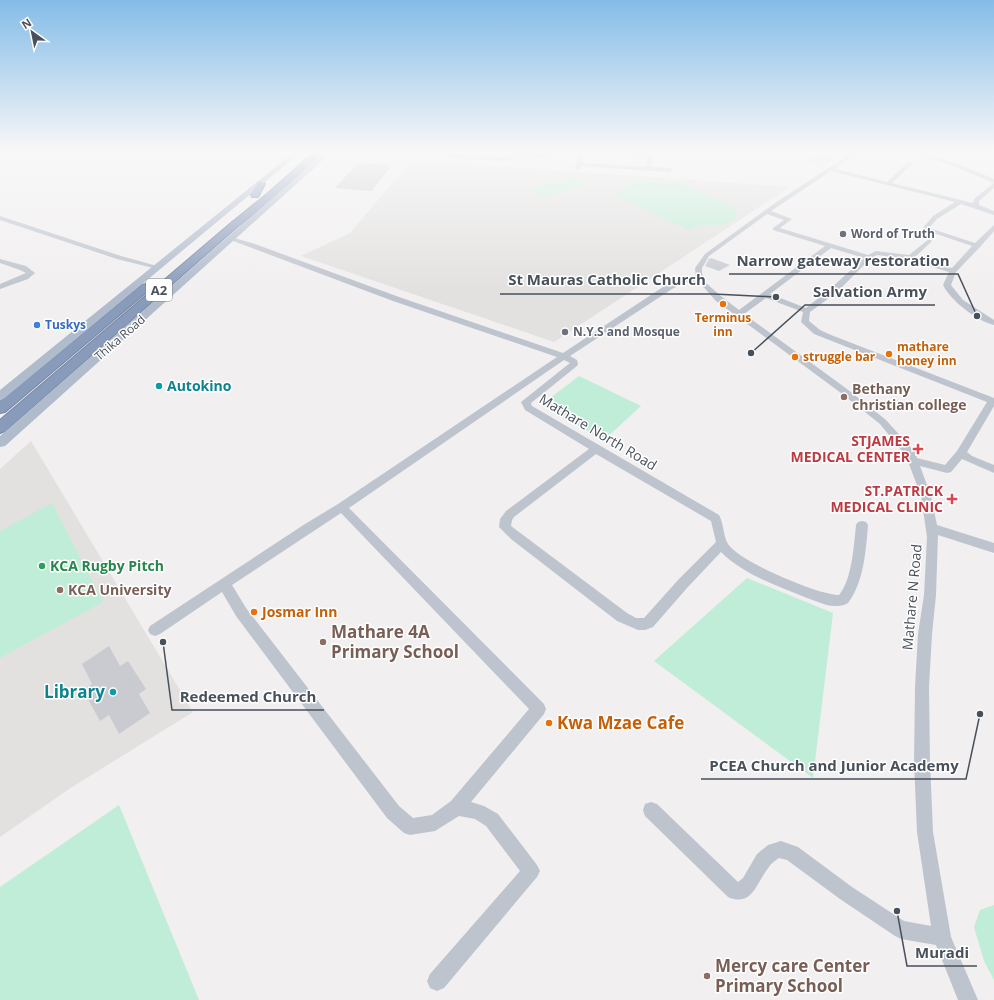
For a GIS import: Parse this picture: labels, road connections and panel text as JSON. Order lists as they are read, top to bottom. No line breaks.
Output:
{"streets":{"highway":["A2","Thika Road"],"street":["Mathare North Road","Mathare N Road"]},"places":{"other":["Word of Truth","St Mauras Catholic Church","Terminus inn","Narrow gateway restoration","Tuskys","N.Y.S and Mosque","Salvation Army","mathare honey inn","struggle bar","Autokino","Bethany christian college","KCA Rugby Pitch","KCA University","Josmar Inn","Redeemed Church","Mathare 4A Primary School","Library","PCEA Church and Junior Academy","Kwa Mzae Cafe","Muradi","Mercy care Center Primary School"],"health":["STJAMES MEDICAL CENTER","ST.PATRICK MEDICAL CLINIC"]},"north":"top left"}
